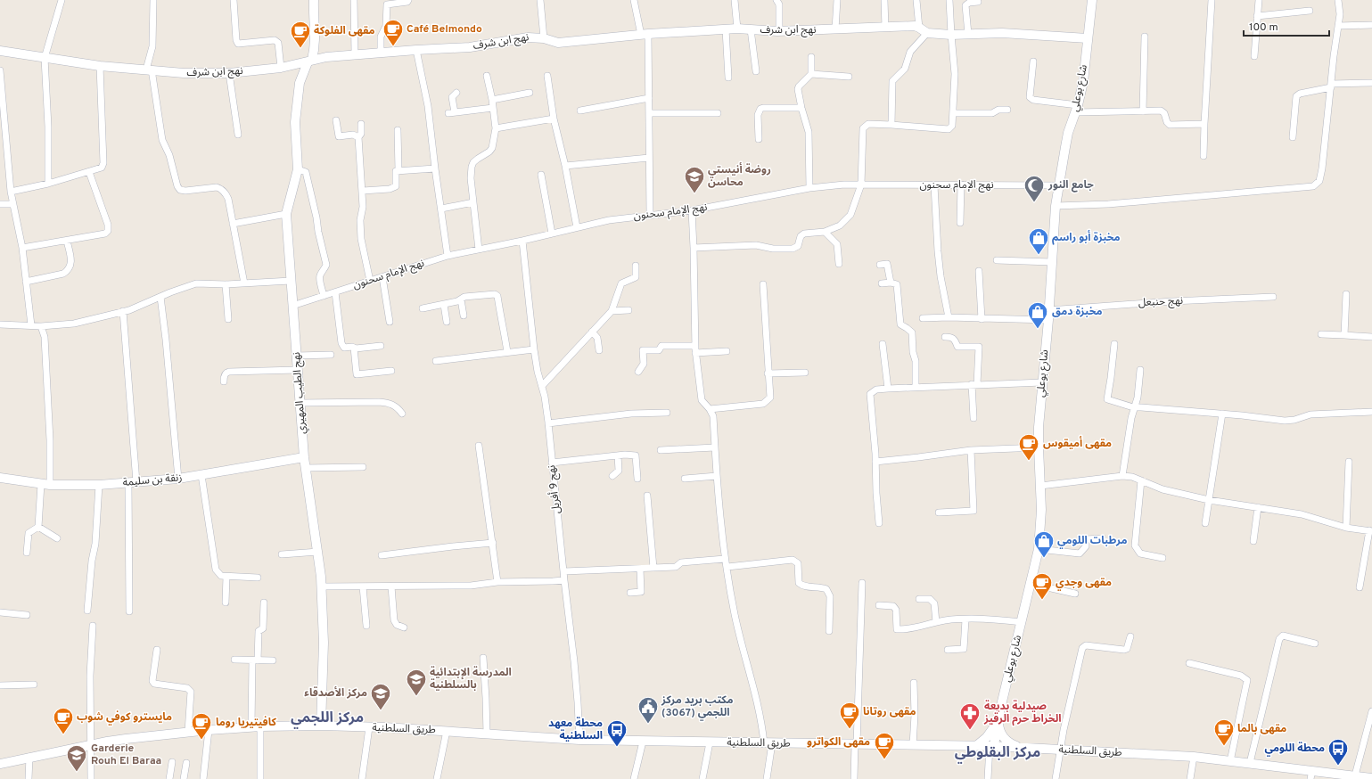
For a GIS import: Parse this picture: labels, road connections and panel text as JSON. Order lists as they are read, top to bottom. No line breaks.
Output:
{"streets":{"street":["نهج ابن شرف","شارع بوعلي","نهج الإمام سحنون","نهج حنبعل","نهج الطيب المهيري","زنقة بن سليمة","نهج 9 أفريل","طريق السلطنية"]},"crossings":[["نهج ابن شرف","نهج الطيب المهيري"],["شارع بوعلي","نهج الإمام سحنون"],["شارع بوعلي","نهج حنبعل"],["شارع بوعلي","طريق السلطنية"],["نهج الإمام سحنون","نهج الطيب المهيري"],["نهج الإمام سحنون","نهج 9 أفريل"],["نهج الطيب المهيري","زنقة بن سليمة"],["نهج الطيب المهيري","طريق السلطنية"],["نهج 9 أفريل","طريق السلطنية"]],"districts":["مركز اللجمي","مركز البقلوطي"],"places":{"cafe":["Café Belmondo","مقهى الفلوكة","مقهى أميقوس","مقهى وجدي","مقهى روتانا","مايسترو كوفي شوب","كافيتيريا روما","مقهى بالما","مقهى الكواترو"],"school or university":["روضة أنيستي محاسن","المدرسة الإبتدائية بالسلطنية","مركز الأصدقاء","Garderie Rouh El Baraa"],"mosque":["جامع النور"],"shop":["مخبزة أبو راسم","مخبزة دمق","مرطبات اللومي"],"public building":["مكتب بريد مركز اللجمي (3067)"],"pharmacy":["صيدلية بديعة الخراط حرم الرقيز"],"bus stop":["محطة معهد السلطنية","محطة اللومي"]},"scale_bar":"100 m"}
